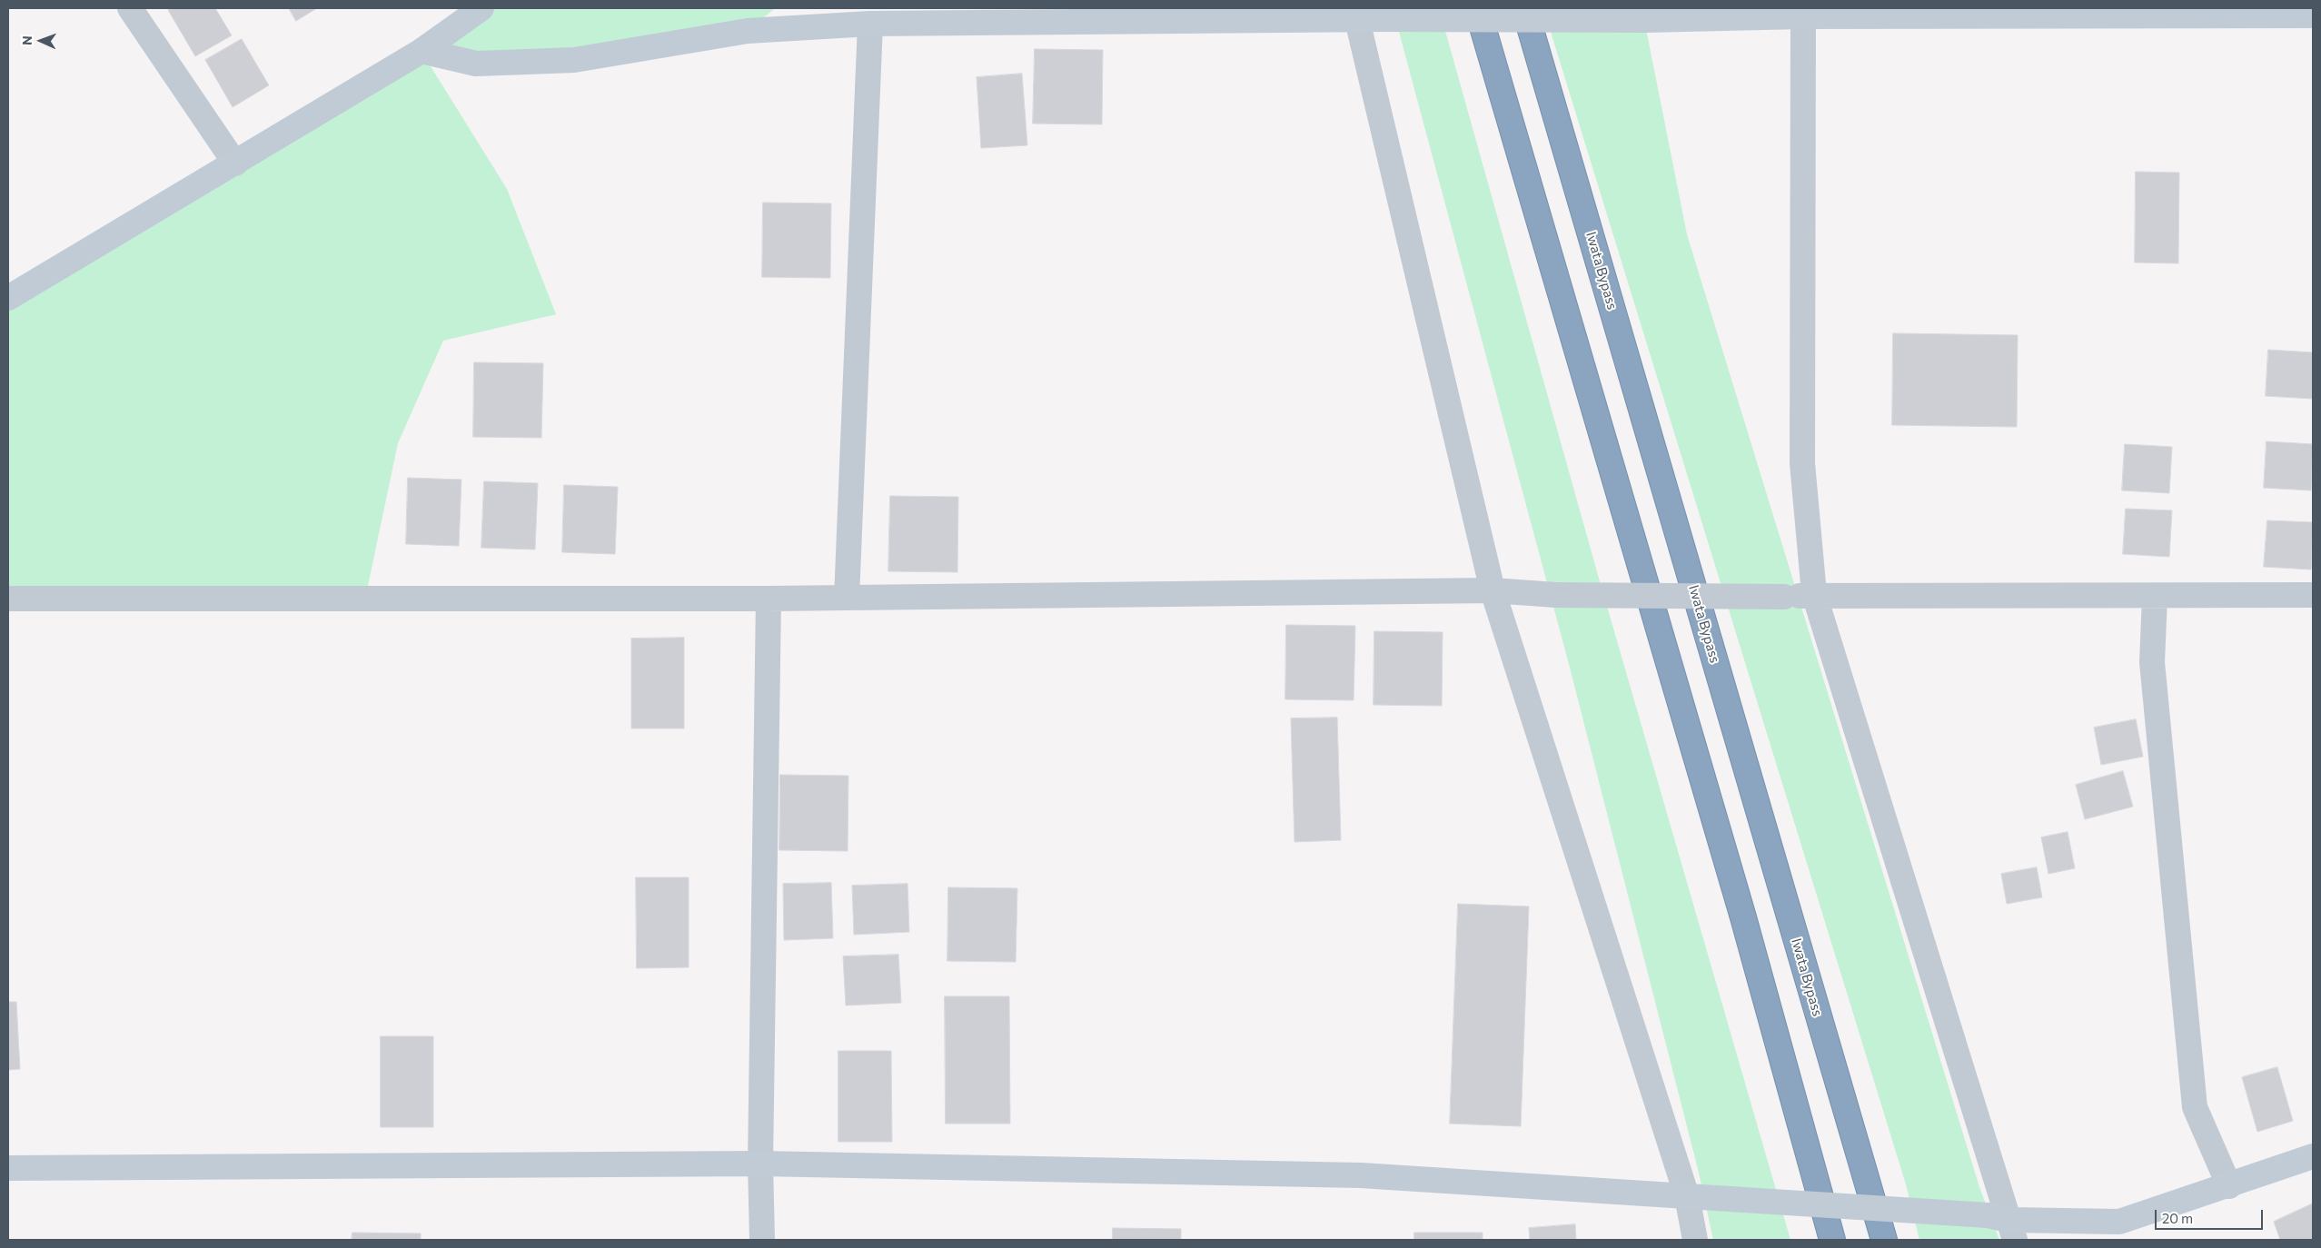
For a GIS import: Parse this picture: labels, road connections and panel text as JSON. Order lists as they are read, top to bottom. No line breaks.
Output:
{"streets":{"highway":["Iwata Bypass"]},"scale_bar":"20 m","north":"left"}
